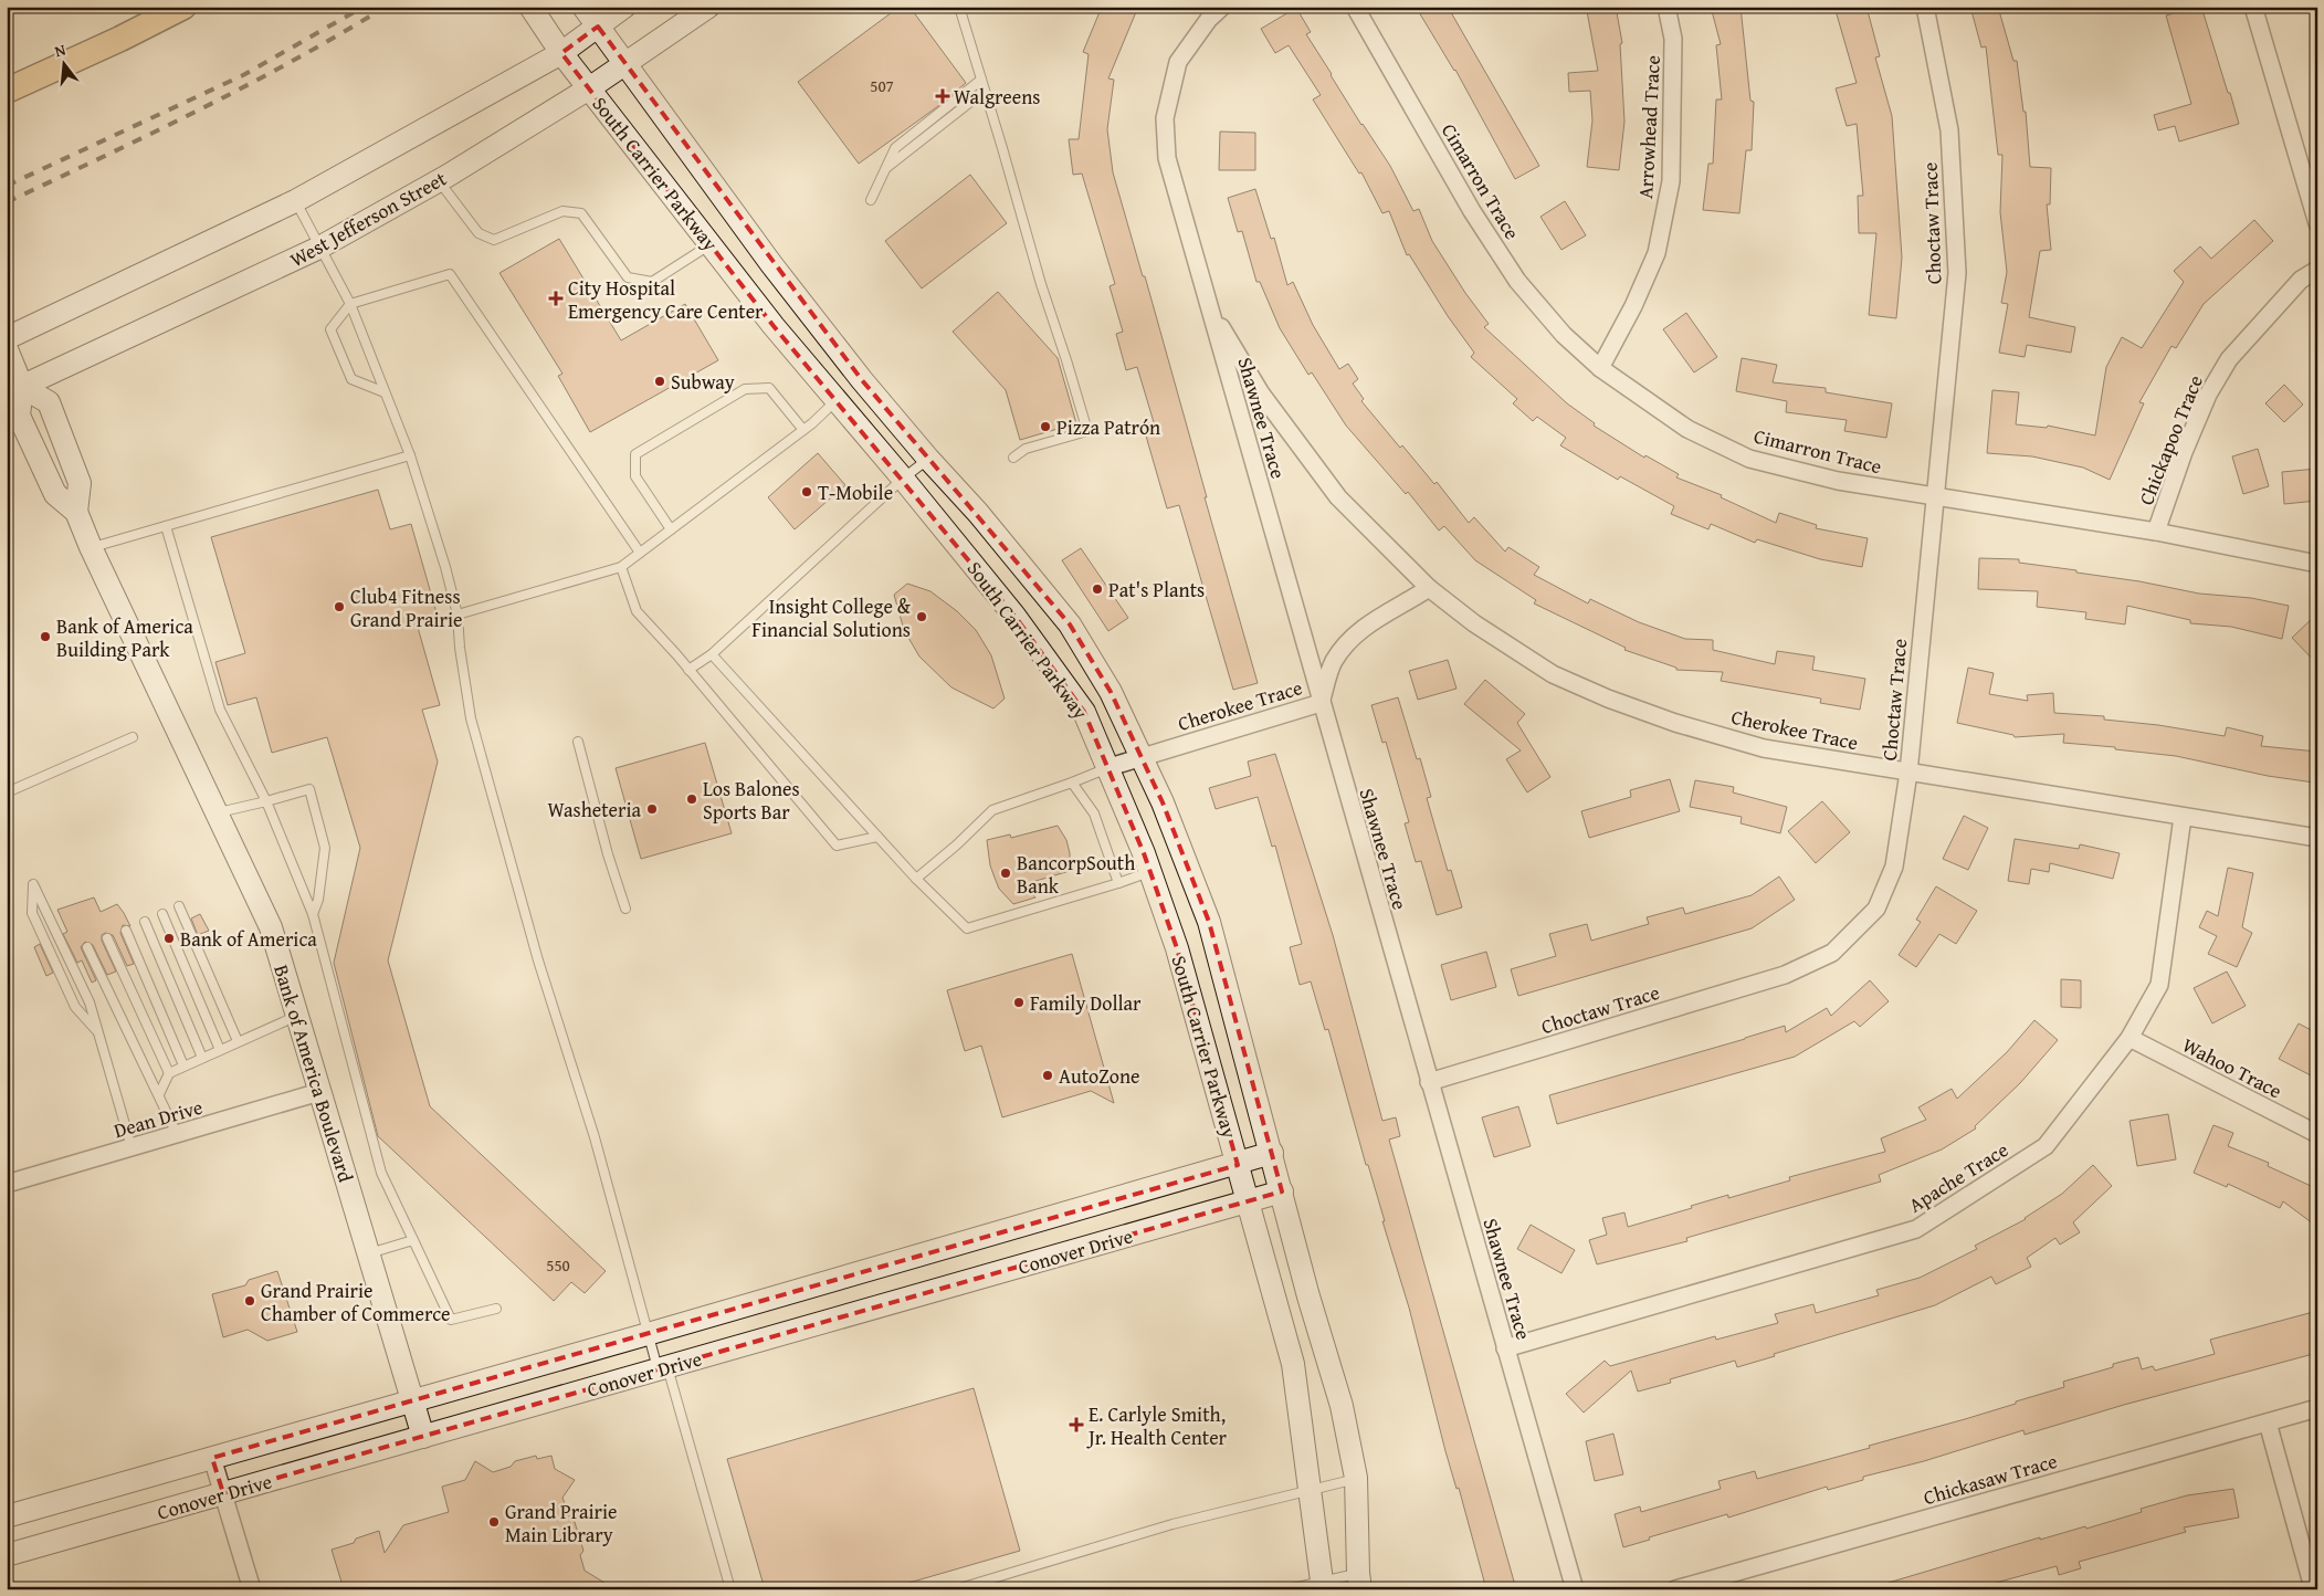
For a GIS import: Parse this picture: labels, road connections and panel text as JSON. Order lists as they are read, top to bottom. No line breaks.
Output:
{"streets":{"main road":["South Carrier Parkway","West Jefferson Street","Bank of America Boulevard","Conover Drive"],"street":["Arrowhead Trace","Cimarron Trace","Choctaw Trace","Shawnee Trace","Chickapoo Trace","Cherokee Trace","Wahoo Trace","Dean Drive","Apache Trace","Chickasaw Trace"]},"crossings":[["Arrowhead Trace","Cimarron Trace"],["South Carrier Parkway","West Jefferson Street"],["South Carrier Parkway","Cherokee Trace"],["South Carrier Parkway","Conover Drive"],["Cimarron Trace","Choctaw Trace"],["Cimarron Trace","Chickapoo Trace"],["West Jefferson Street","Bank of America Boulevard"],["Choctaw Trace","Shawnee Trace"],["Choctaw Trace","Cherokee Trace"],["Shawnee Trace","Cherokee Trace"],["Shawnee Trace","Apache Trace"],["Cherokee Trace","Apache Trace"],["Wahoo Trace","Apache Trace"],["Bank of America Boulevard","Dean Drive"],["Bank of America Boulevard","Conover Drive"]],"places":{"health":["Walgreens","City Hospital Emergency Care Center","E. Carlyle Smith, Jr. Health Center"],"other":["Subway","Pizza Patrón","T-Mobile","Pat's Plants","Club4 Fitness Grand Prairie","Insight College & Financial Solutions","Bank of America Building Park","Los Balones Sports Bar","Washeteria","BancorpSouth Bank","Bank of America","Family Dollar","AutoZone","Grand Prairie Chamber of Commerce","Grand Prairie Main Library"]},"house_numbers":["507","550"],"north":"top"}
